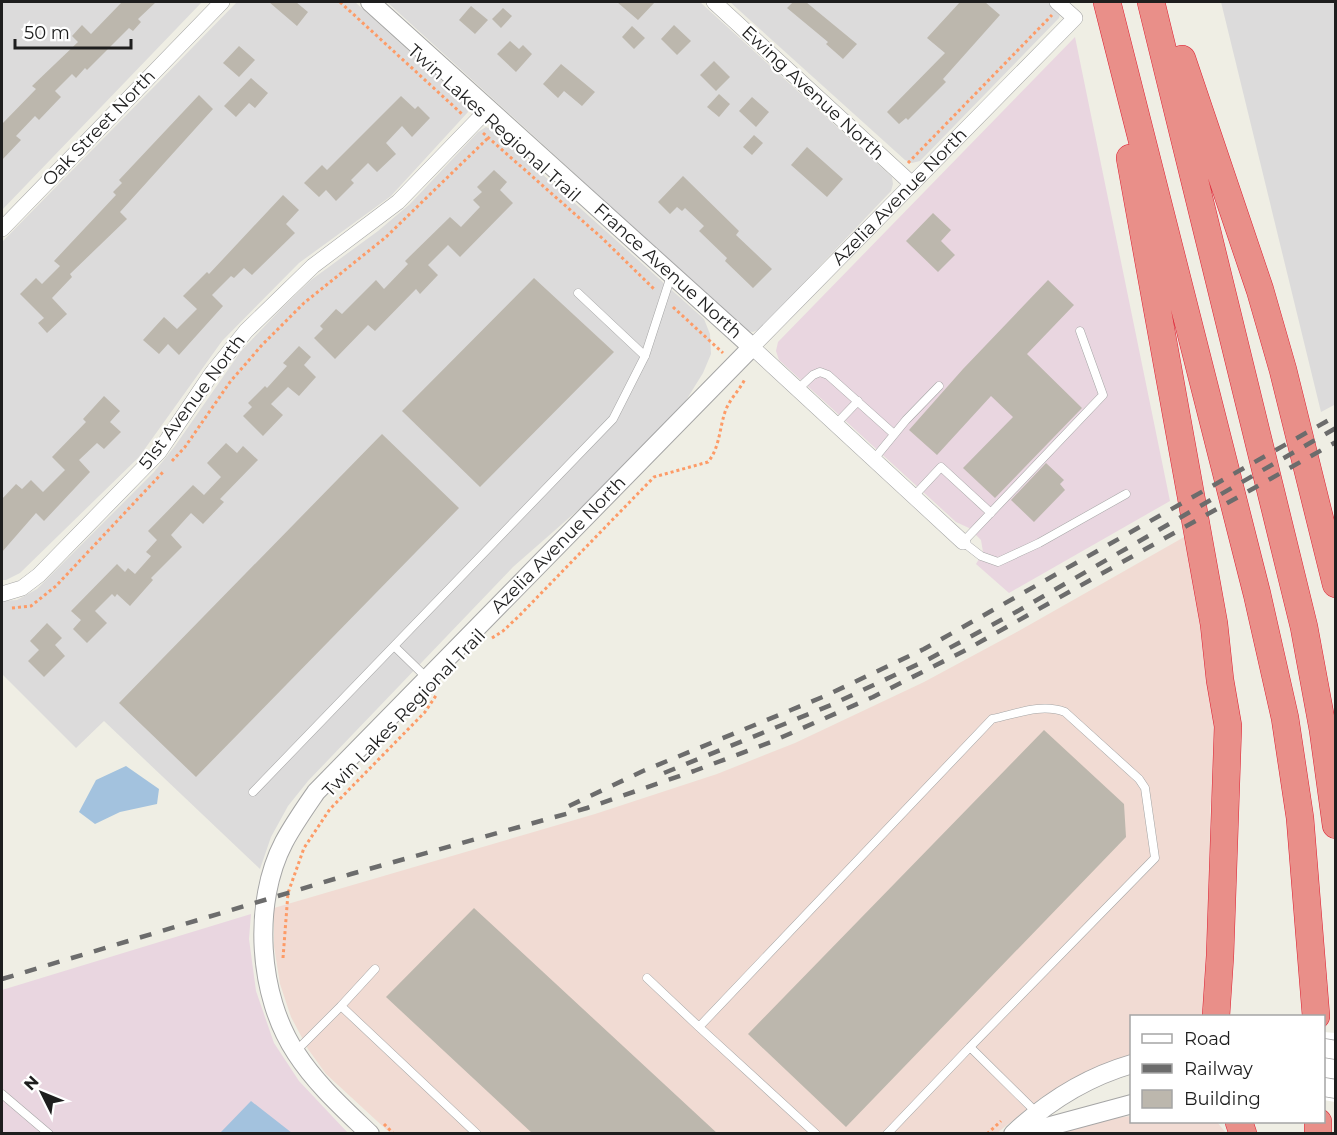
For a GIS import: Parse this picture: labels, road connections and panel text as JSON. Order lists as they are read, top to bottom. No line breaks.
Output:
{"streets":{"street":["Ewing Avenue North","Oak Street North","Azelia Avenue North","France Avenue North","51st Avenue North"],"path":["Twin Lakes Regional Trail"]},"crossings":[["Ewing Avenue North","Azelia Avenue North"],["Twin Lakes Regional Trail","Azelia Avenue North"],["Twin Lakes Regional Trail","51st Avenue North"],["Azelia Avenue North","France Avenue North"],["France Avenue North","51st Avenue North"]],"legend":["Road","Railway","Building"],"scale_bar":"50 m","north":"top left"}
